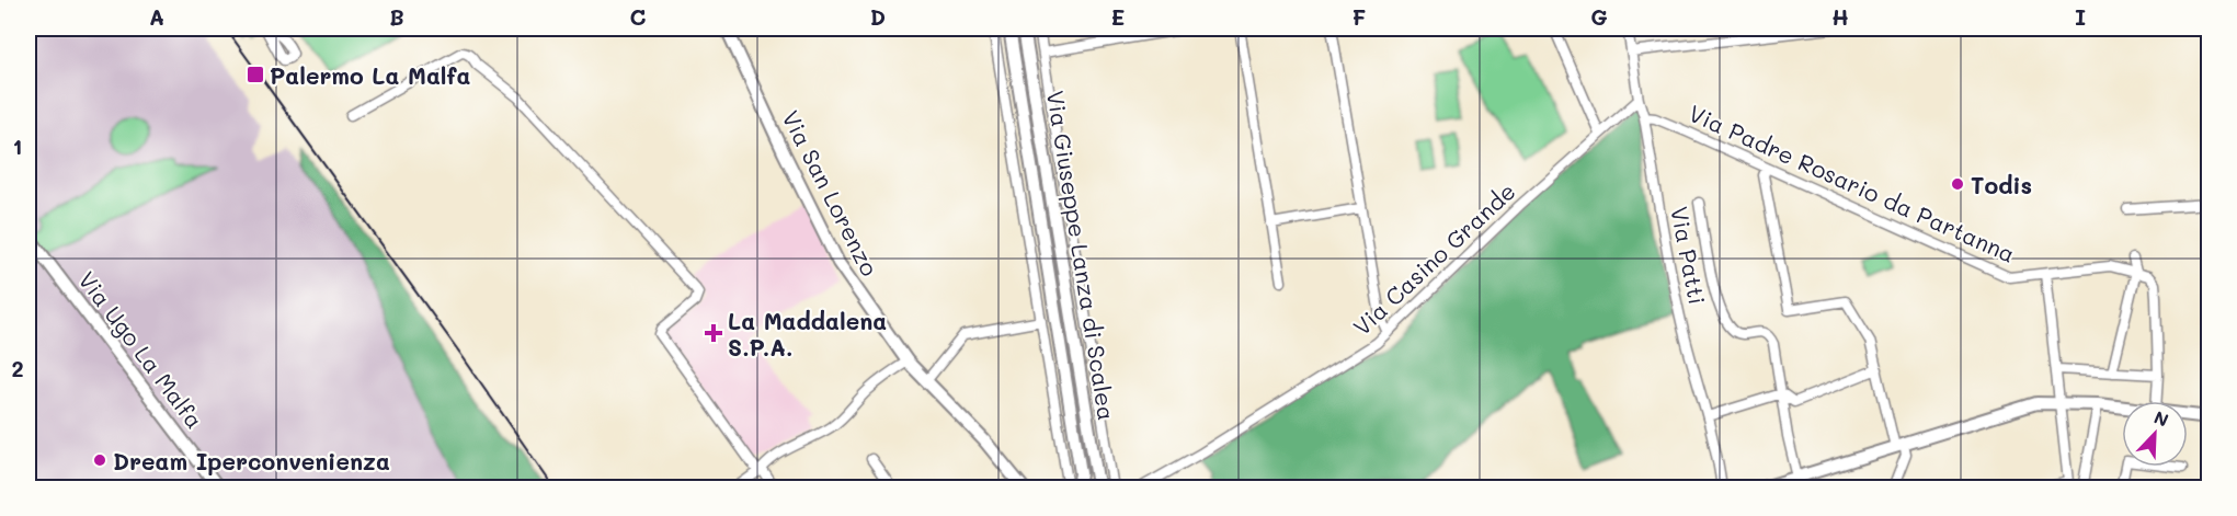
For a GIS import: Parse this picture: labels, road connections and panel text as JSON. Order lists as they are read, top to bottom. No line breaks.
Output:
{"streets":{"street":["Via Padre Rosario da Partanna","Via San Lorenzo","Via Giuseppe Lanza di Scalea","Via Patti","Via Casino Grande","Via Ugo La Malfa"]},"crossings":[["Via Padre Rosario da Partanna","Via Patti"],["Via Patti","Via Casino Grande"]],"places":{"transit":["Palermo La Malfa"],"other":["Todis","Dream Iperconvenienza"],"health":["La Maddalena S.P.A."]},"north":"top right","grid":{"columns":["A","B","C","D","E","F","G","H","I"],"rows":["1","2"]}}
